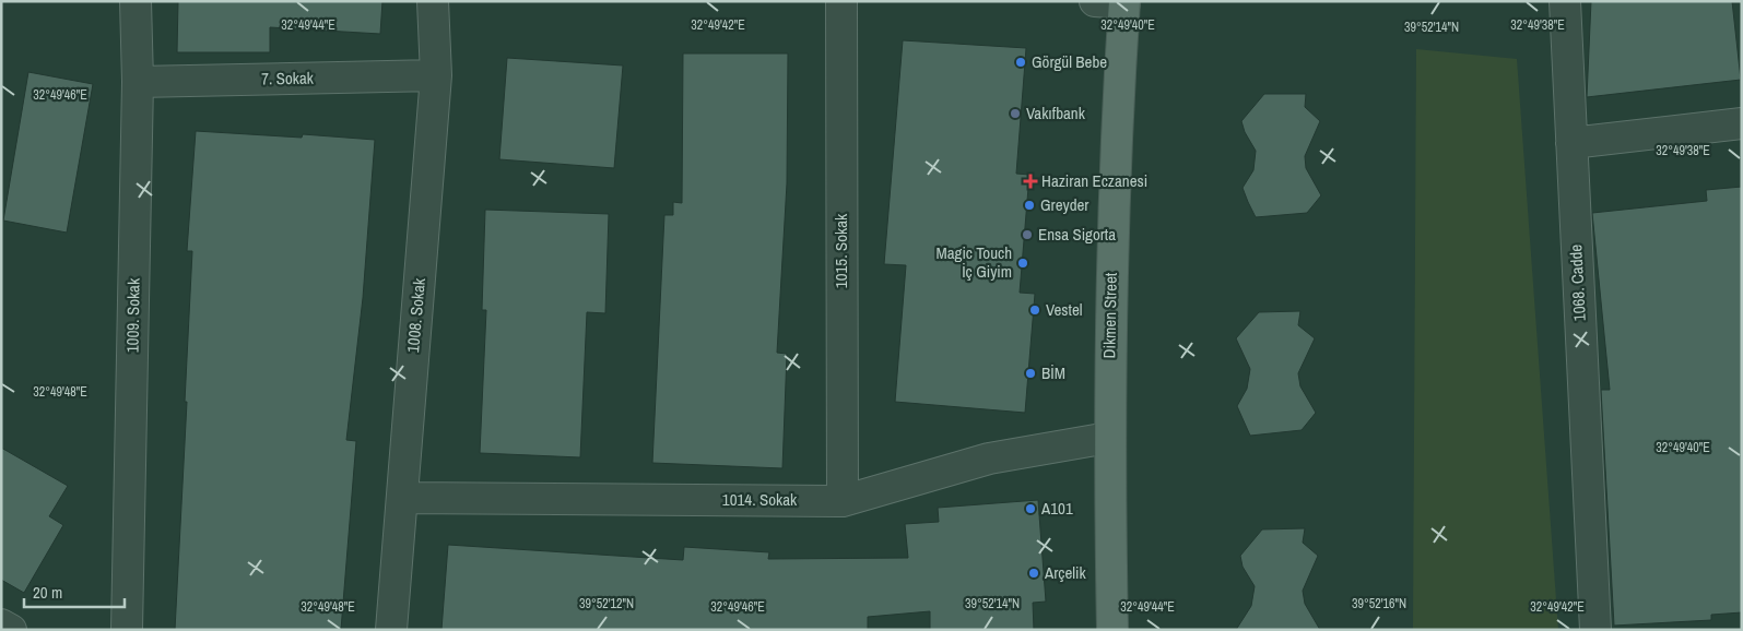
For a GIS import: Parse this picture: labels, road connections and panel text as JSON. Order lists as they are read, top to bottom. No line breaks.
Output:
{"streets":{"main road":["Dikmen Street"],"street":["7. Sokak","1015. Sokak","1068. Cadde","1009. Sokak","1008. Sokak","1014. Sokak"]},"crossings":[["7. Sokak","1009. Sokak"],["7. Sokak","1008. Sokak"],["1015. Sokak","1014. Sokak"],["1008. Sokak","1014. Sokak"],["Dikmen Street","1014. Sokak"]],"places":{"other":["Görgül Bebe","Vakıfbank","Greyder","Ensa Sigorta","Magic Touch İç Giyim","Vestel","BİM","A101","Arçelik"],"health":["Haziran Eczanesi"]},"scale_bar":"20 m","coordinates":["32°49'44\"E","32°49'42\"E","32°49'40\"E","32°49'38\"E","39°52'14\"N","32°49'46\"E","32°49'48\"E","39°52'12\"N","39°52'16\"N"]}
